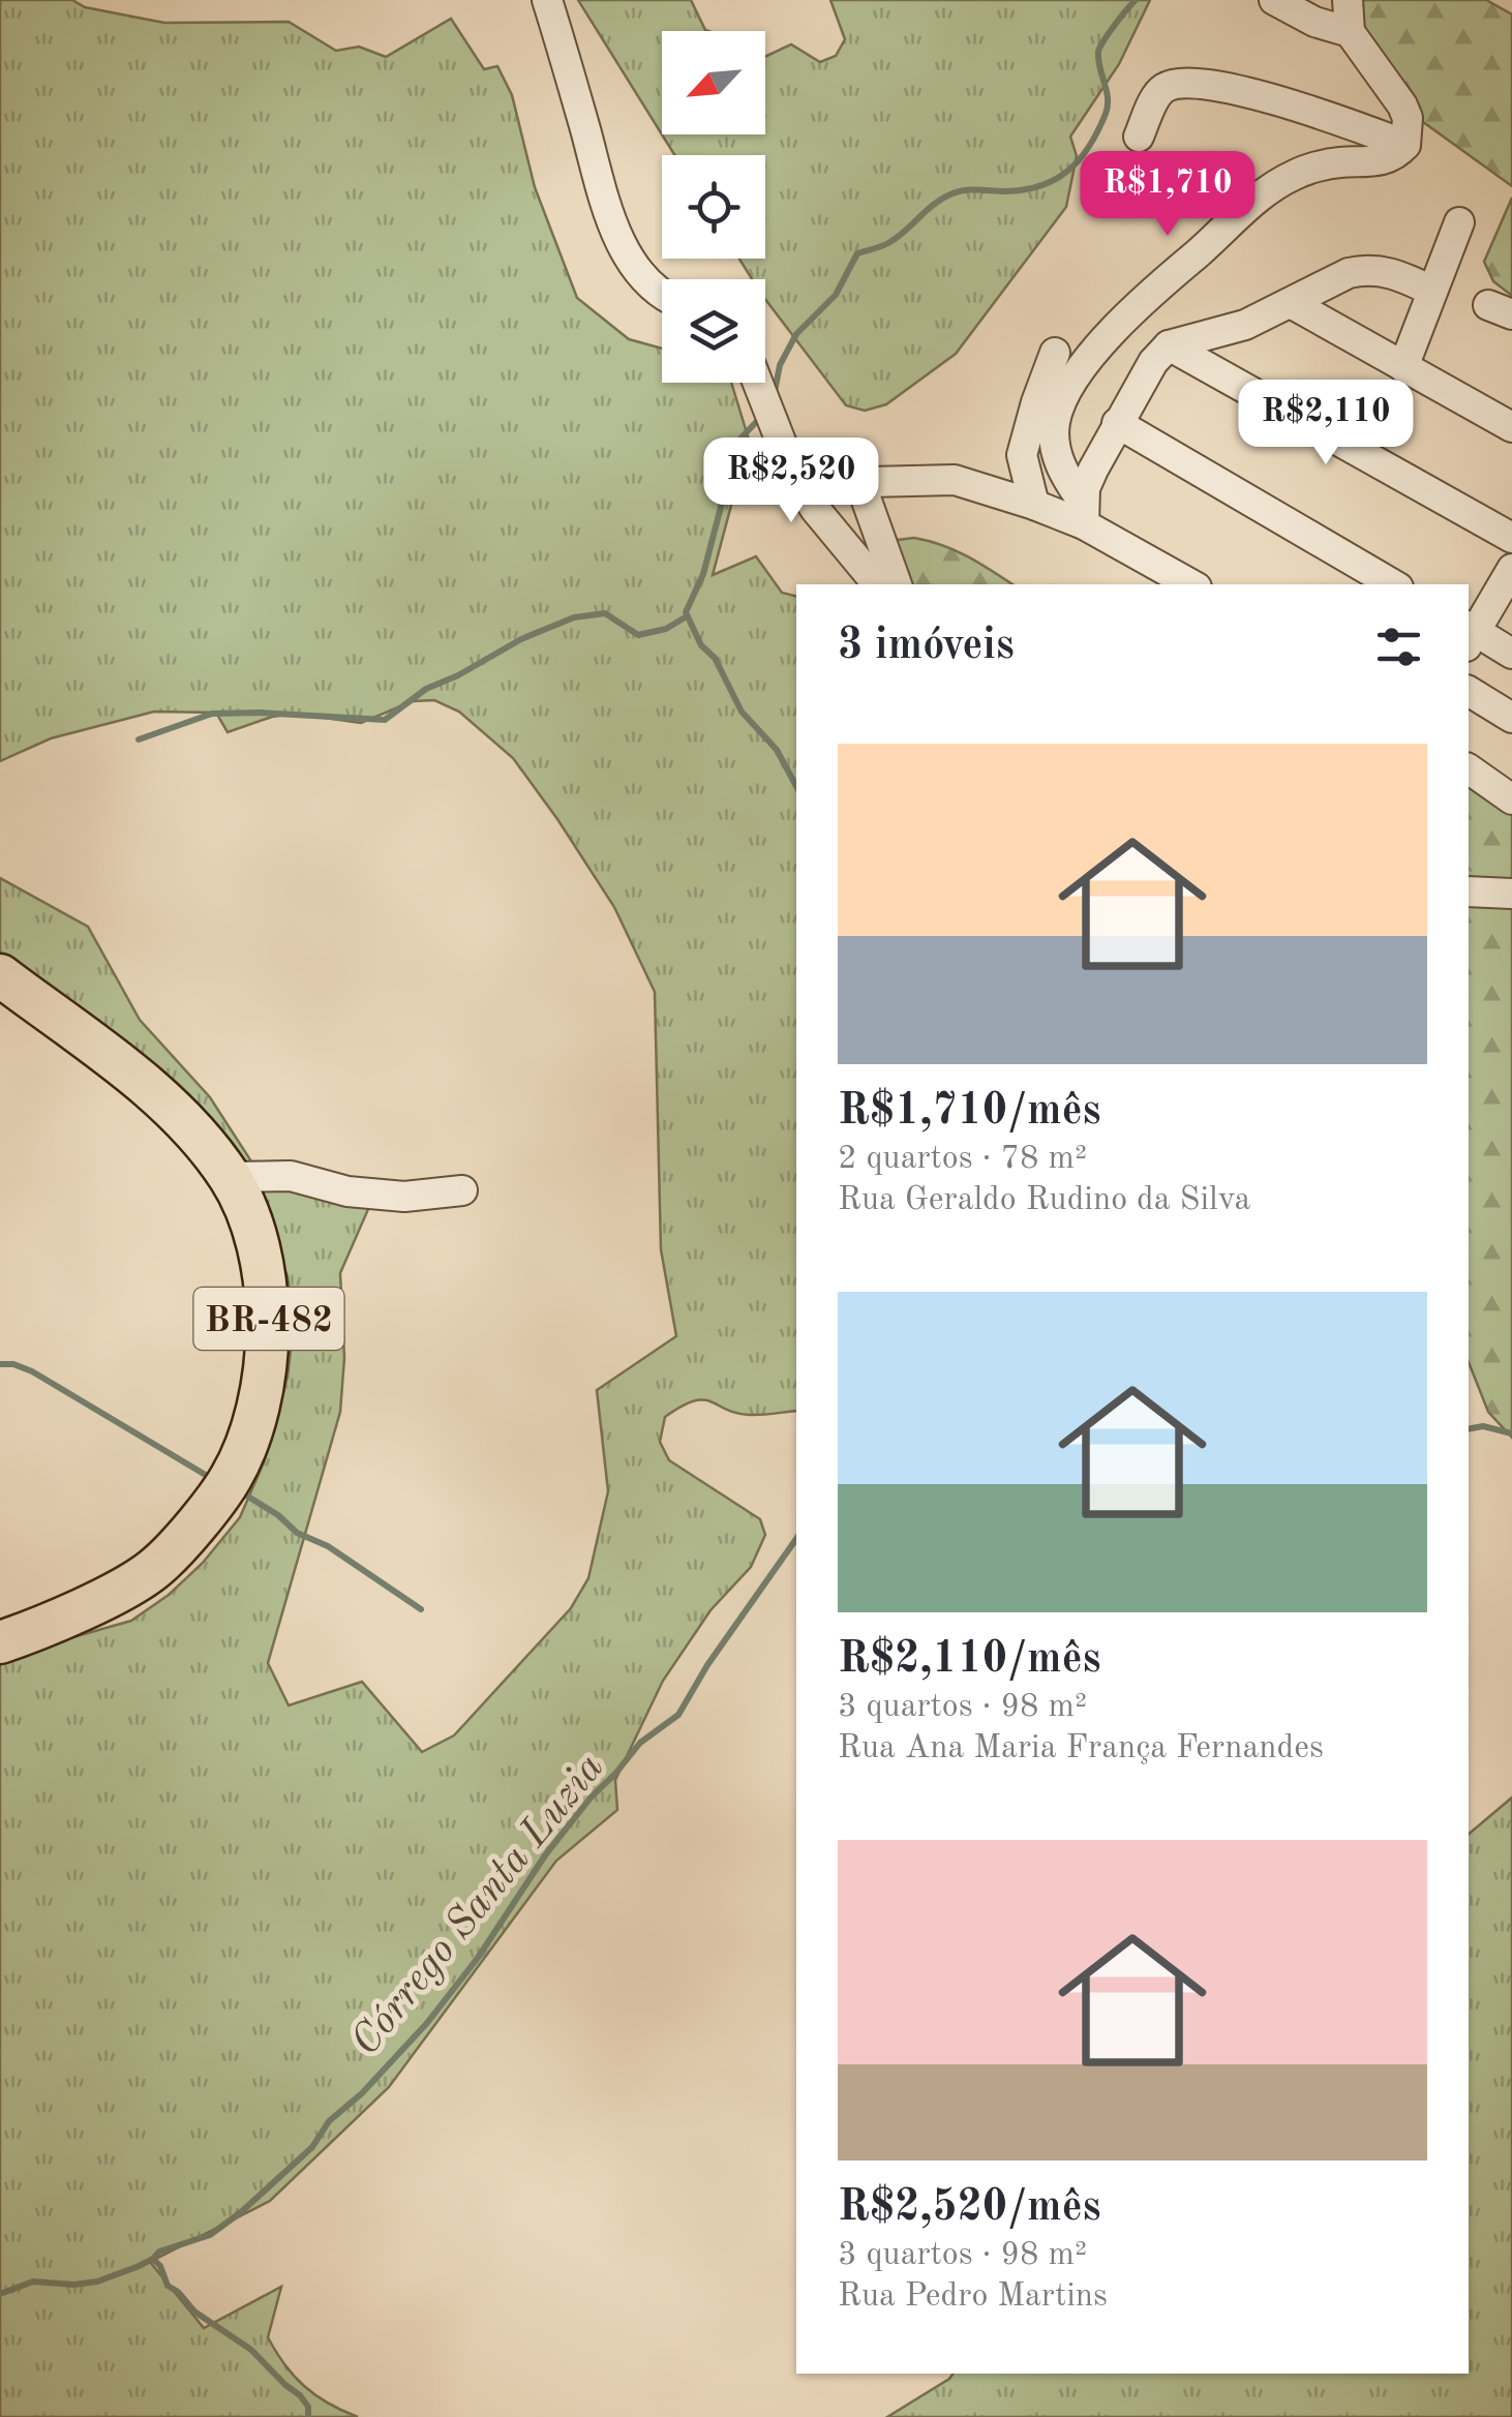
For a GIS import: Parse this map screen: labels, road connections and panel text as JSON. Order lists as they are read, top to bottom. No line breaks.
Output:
{"streets":{"highway":["BR-482"]},"water":["Córrego Santa Luzia"],"north":"bottom left","page":{"price":["R$1,710","R$2,110","R$2,520"],"heading":"3 imóveis","list":[{"name":"R$1,710/mês","note":"2 quartos · 78 m² · Rua Geraldo Rudino da Silva"},{"name":"R$2,110/mês","note":"3 quartos · 98 m² · Rua Ana Maria França Fernandes"},{"name":"R$2,520/mês","note":"3 quartos · 98 m² · Rua Pedro Martins"}]}}
